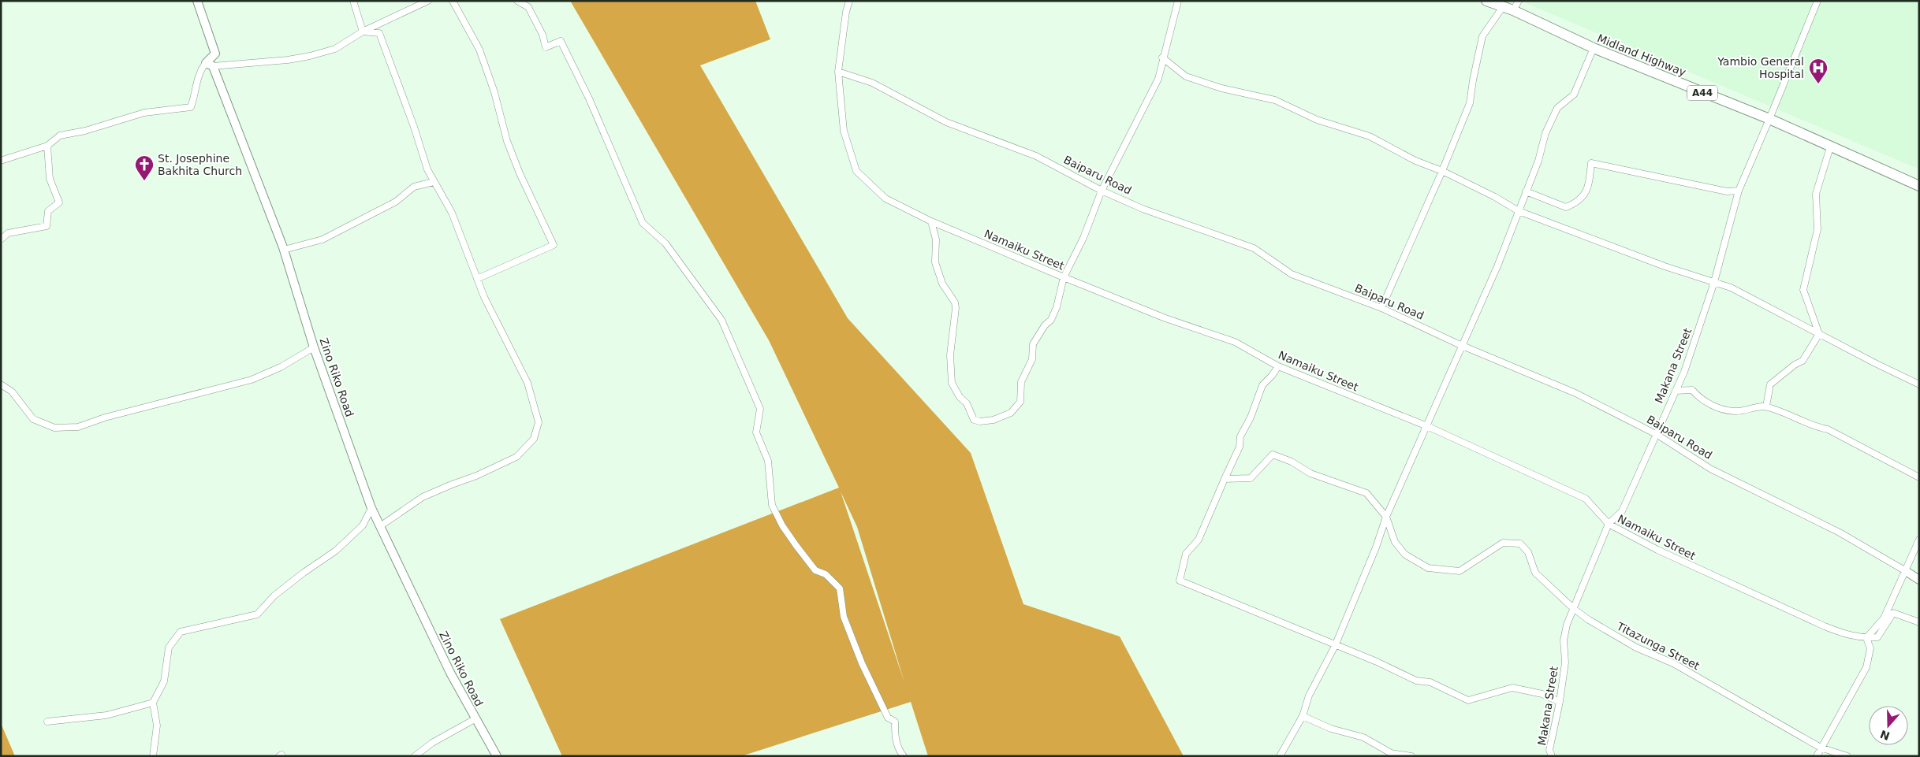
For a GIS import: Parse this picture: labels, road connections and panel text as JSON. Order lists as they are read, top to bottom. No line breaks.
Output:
{"streets":{"main road":["Midland Highway","A44"],"street":["Baiparu Road","Namaiku Street","Makana Street","Zino Riko Road","Titazunga Street"]},"crossings":[["Midland Highway","Makana Street"],["Baiparu Road","Namaiku Street"],["Baiparu Road","Makana Street"],["Namaiku Street","Makana Street"],["Makana Street","Titazunga Street"]],"places":{"hospital":["Yambio General Hospital"],"church":["St. Josephine Bakhita Church"]},"north":"bottom"}
